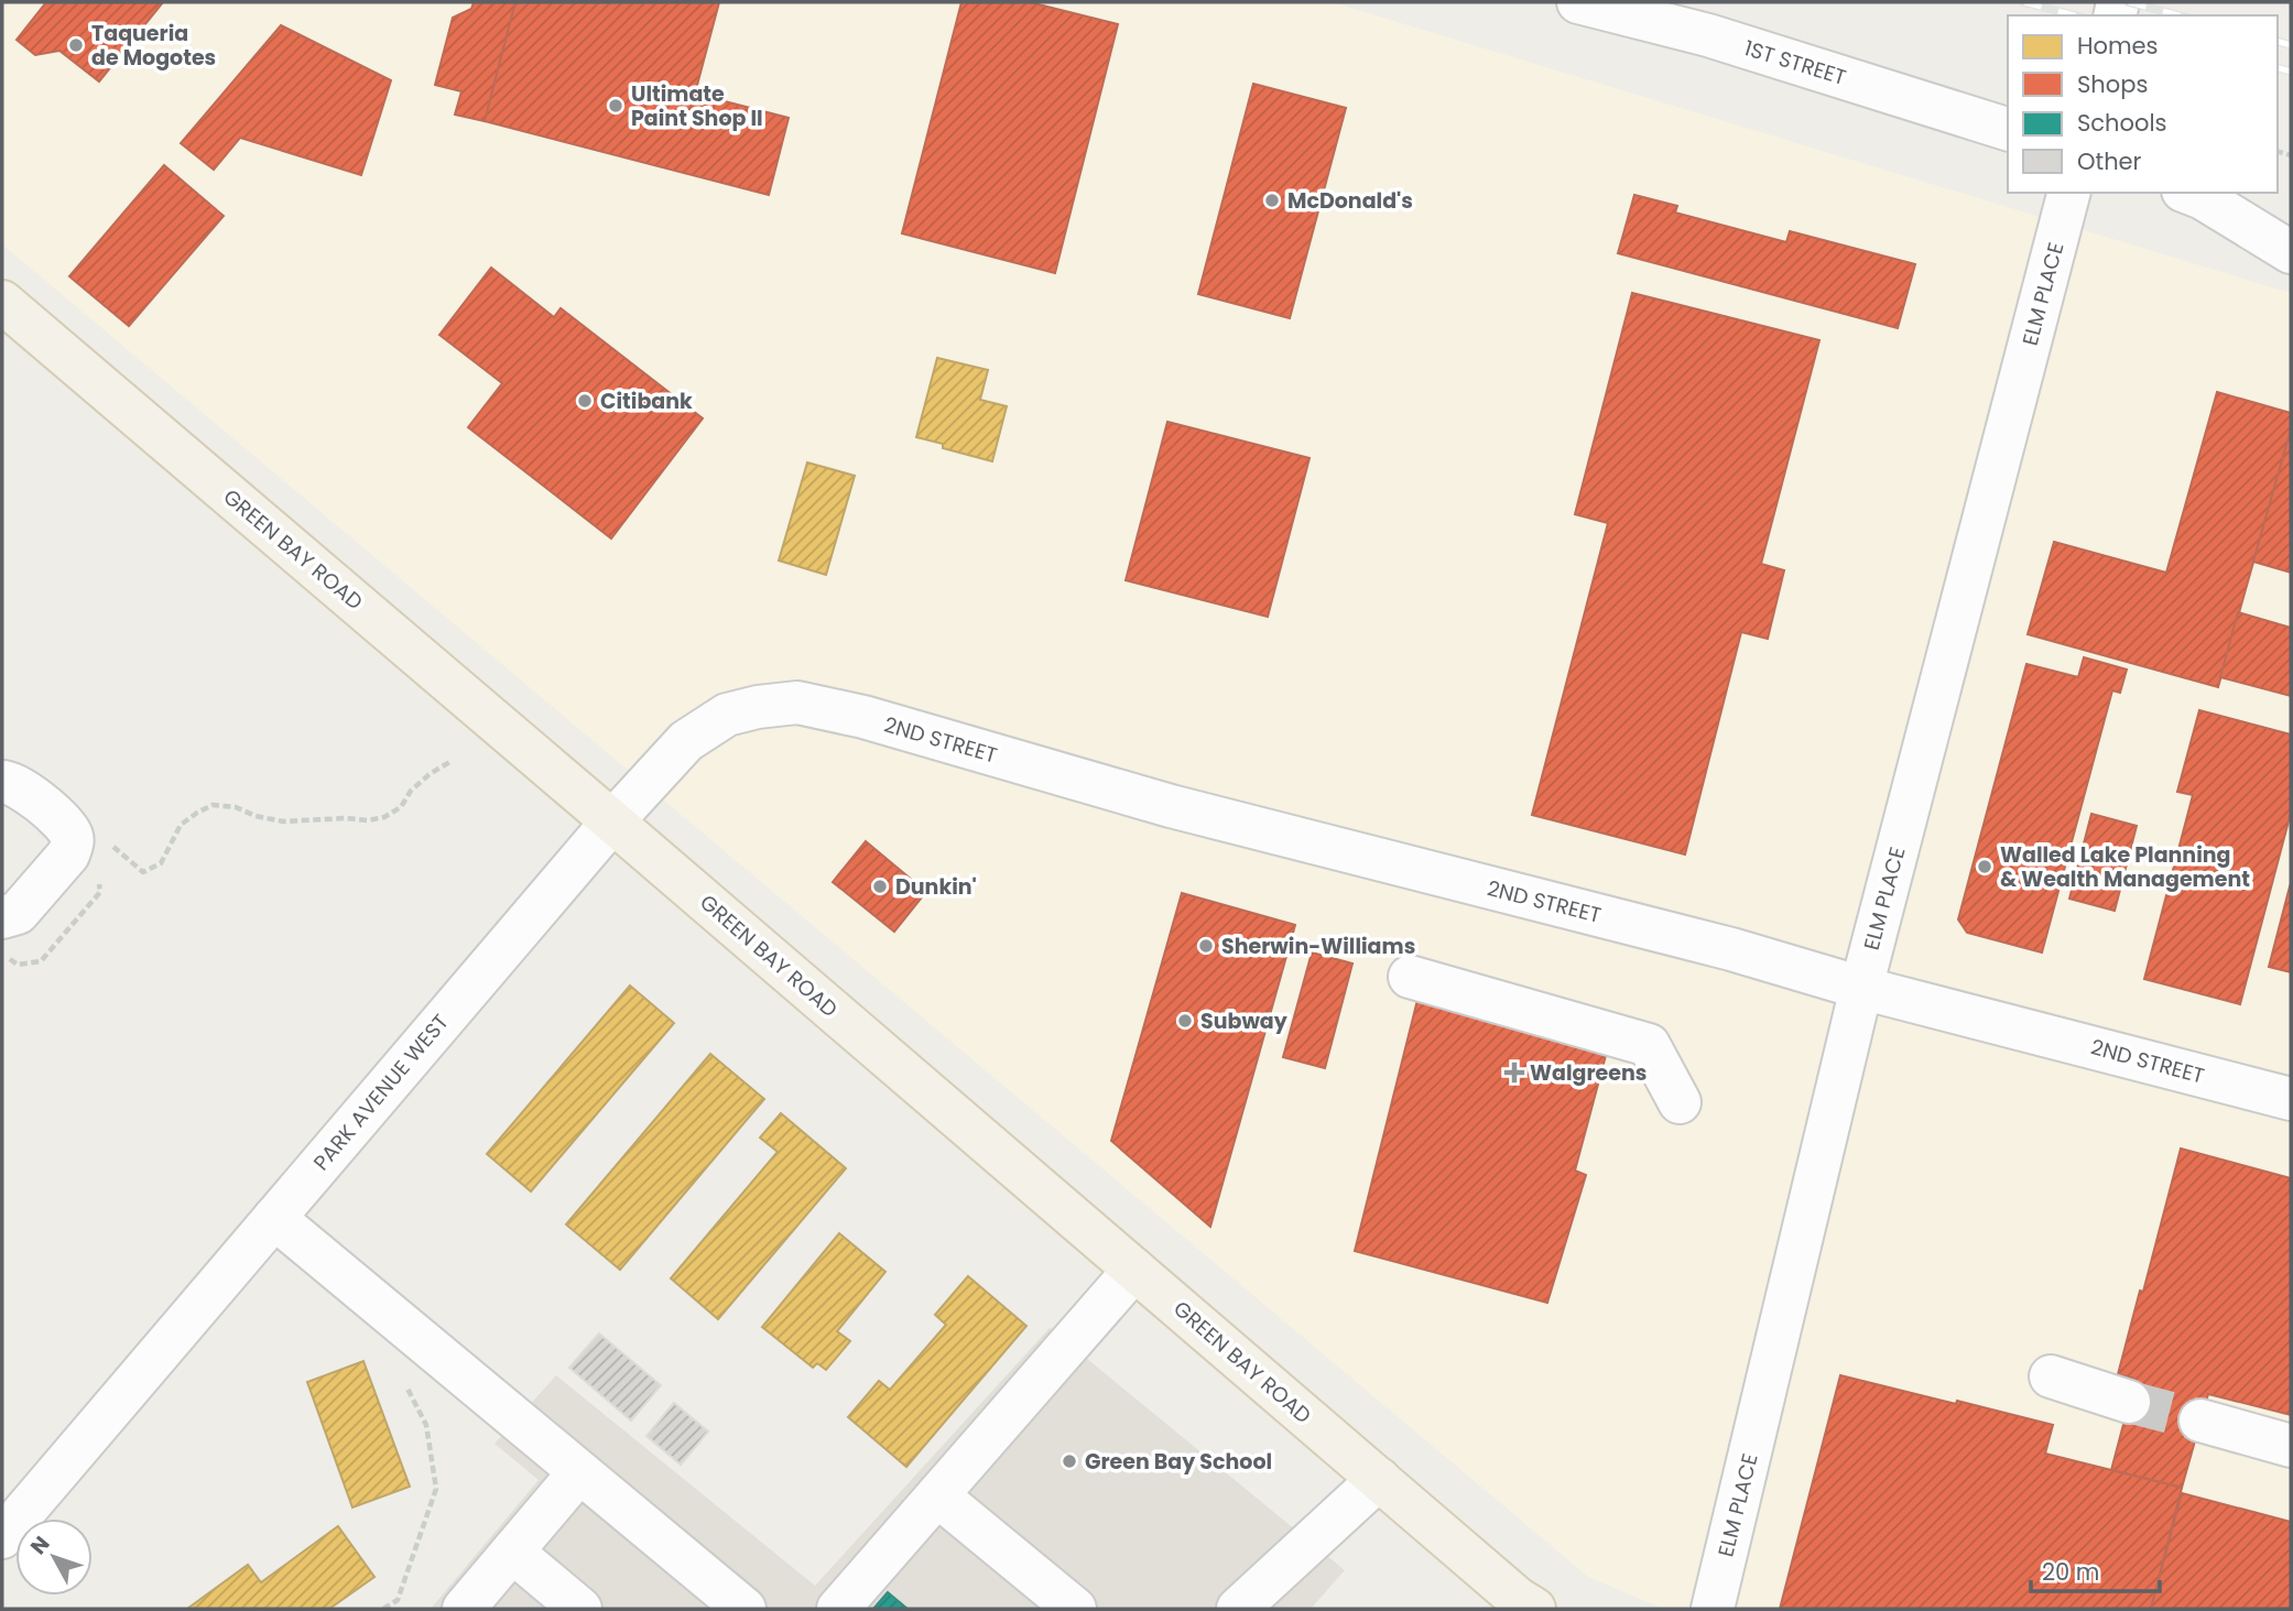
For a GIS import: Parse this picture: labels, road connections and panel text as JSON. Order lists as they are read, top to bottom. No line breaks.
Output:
{"streets":{"main road":["GREEN BAY ROAD"],"street":["1ST STREET","ELM PLACE","2ND STREET","PARK AVENUE WEST"]},"crossings":[["ELM PLACE","2ND STREET"],["GREEN BAY ROAD","PARK AVENUE WEST"],["2ND STREET","PARK AVENUE WEST"]],"places":{"other":["Taqueria de Mogotes","Ultimate Paint Shop II","McDonald's","Citibank","Walled Lake Planning & Wealth Management","Dunkin'","Sherwin-Williams","Subway","Green Bay School"],"health":["Walgreens"]},"legend":["Homes","Shops","Schools","Other"],"scale_bar":"20 m","north":"top left"}
